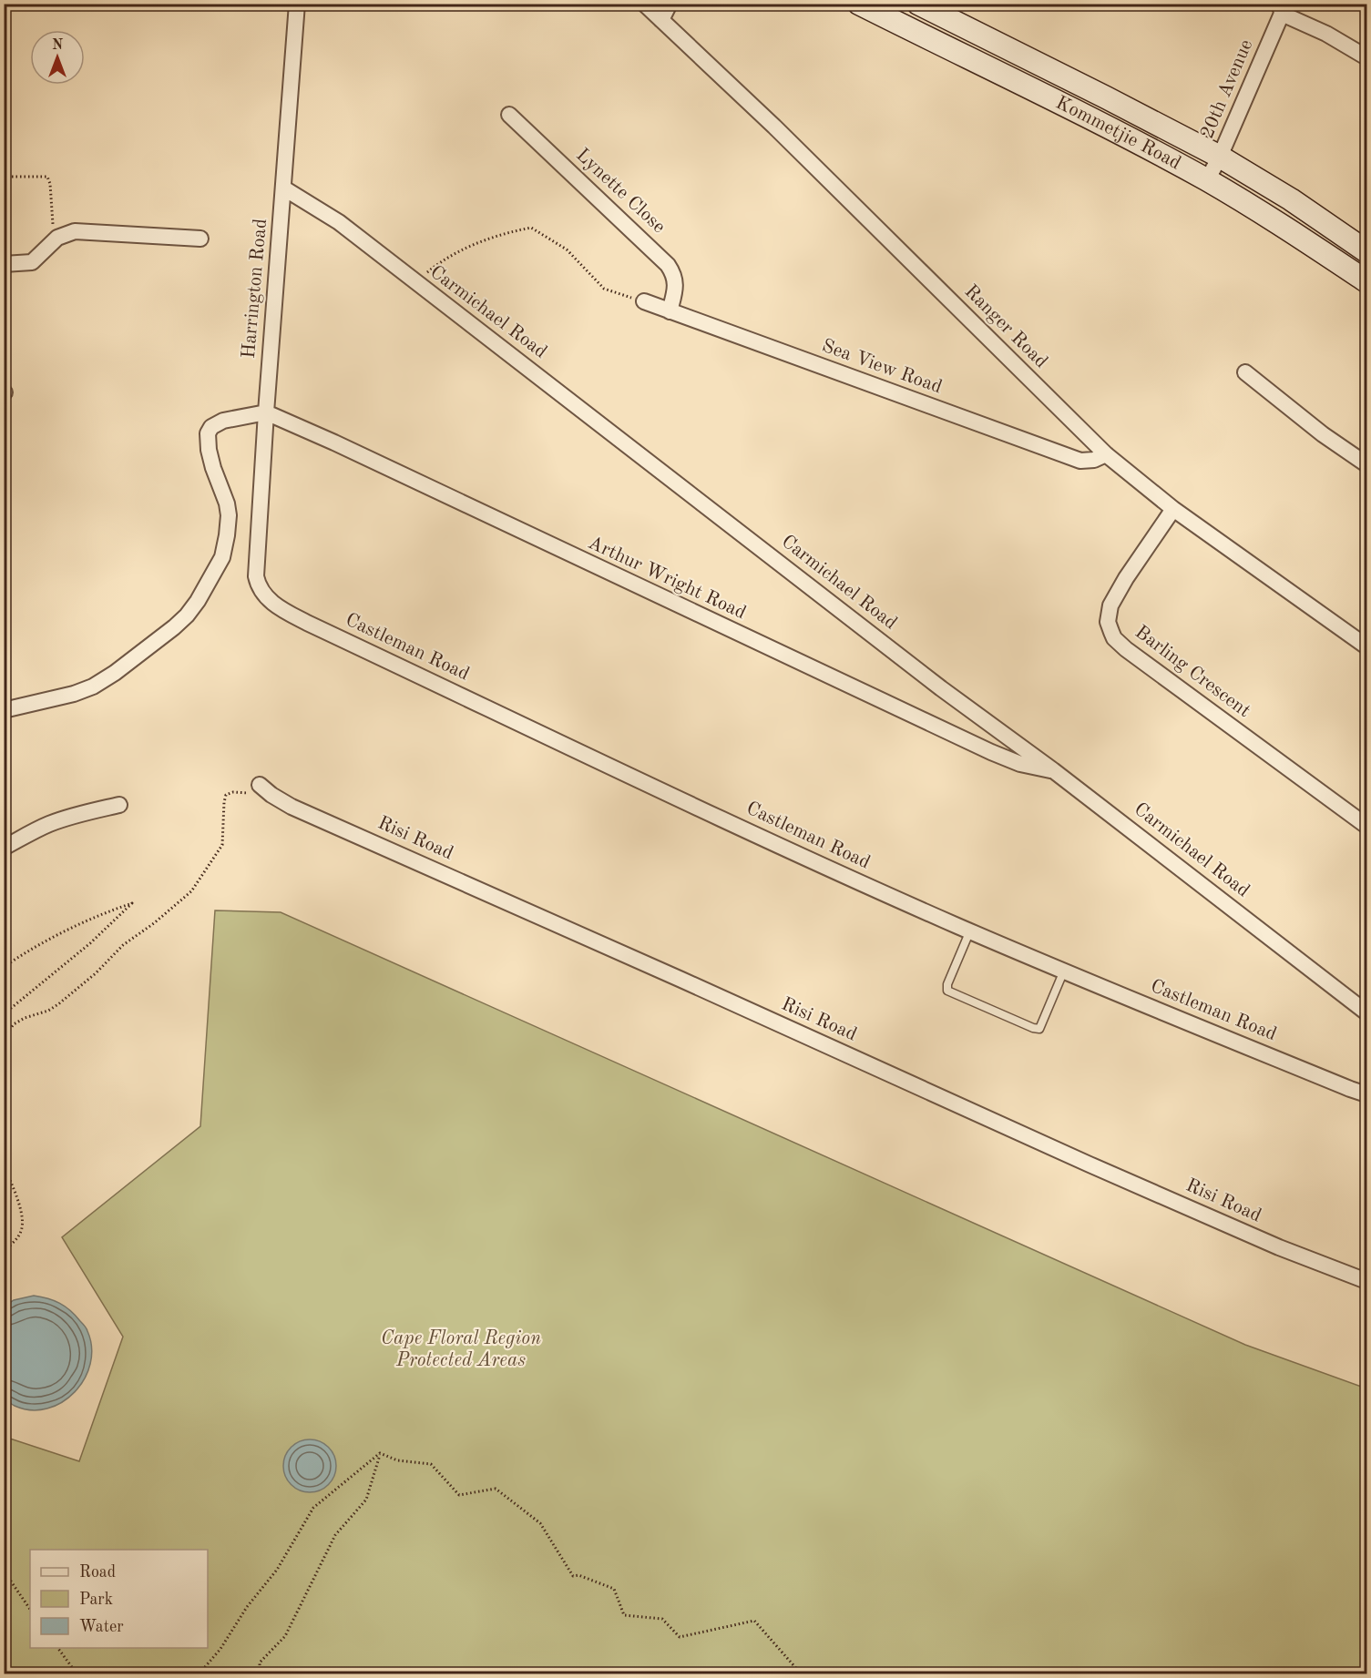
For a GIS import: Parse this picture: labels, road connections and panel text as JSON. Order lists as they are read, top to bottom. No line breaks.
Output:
{"streets":{"main road":["Kommetjie Road"],"street":["20th Avenue","Lynette Close","Harrington Road","Carmichael Road","Ranger Road","Sea View Road","Arthur Wright Road","Castleman Road","Barling Crescent","Risi Road"]},"crossings":[["20th Avenue","Kommetjie Road"],["Lynette Close","Sea View Road"],["Harrington Road","Carmichael Road"],["Harrington Road","Arthur Wright Road"],["Harrington Road","Castleman Road"],["Carmichael Road","Arthur Wright Road"],["Ranger Road","Sea View Road"],["Ranger Road","Barling Crescent"]],"parks":["Cape Floral Region Protected Areas"],"legend":["Road","Park","Water"],"north":"top"}
